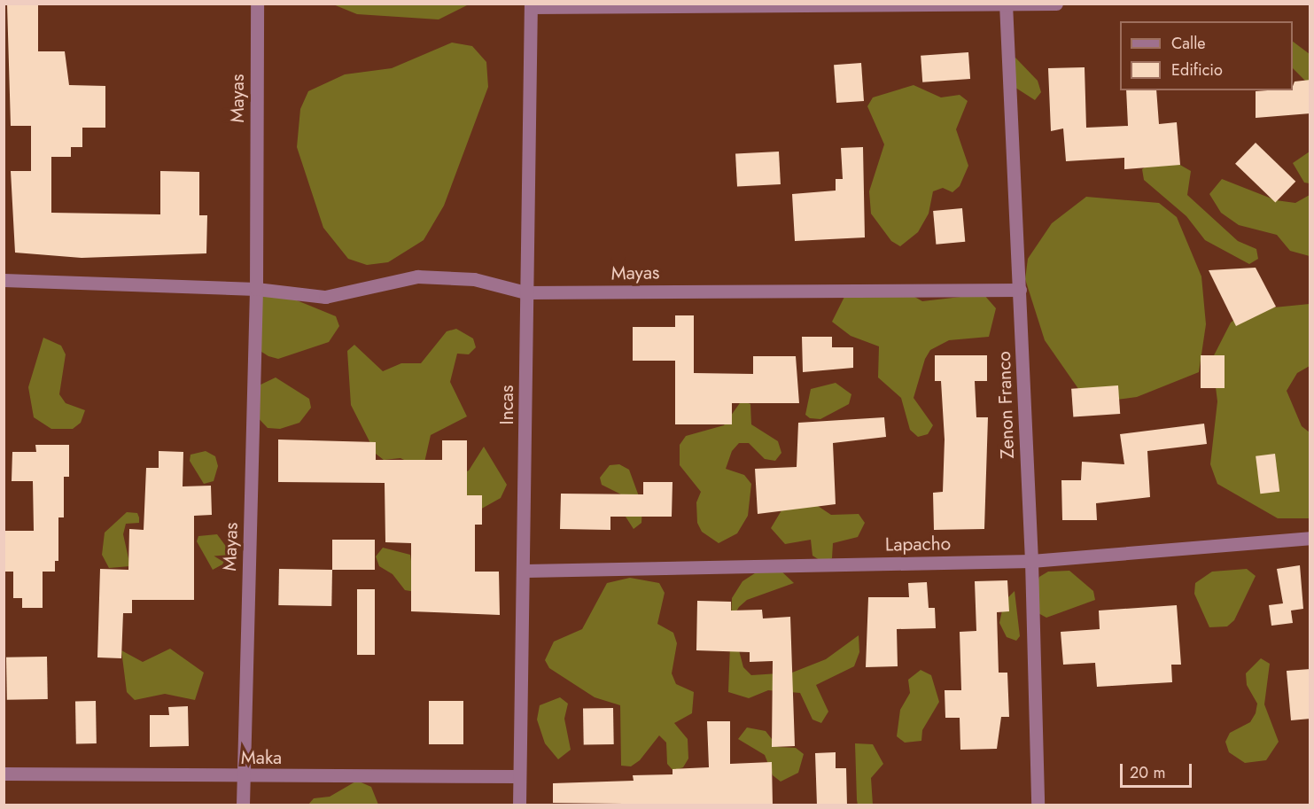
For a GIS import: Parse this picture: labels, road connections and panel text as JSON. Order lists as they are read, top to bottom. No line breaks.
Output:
{"streets":{"street":["Mayas","Incas","Zenon Franco","Lapacho","Maka"]},"crossings":[["Mayas","Incas"],["Mayas","Zenon Franco"],["Mayas","Maka"],["Incas","Lapacho"],["Incas","Maka"],["Zenon Franco","Lapacho"]],"legend":["Calle","Edificio"],"scale_bar":"20 m"}
